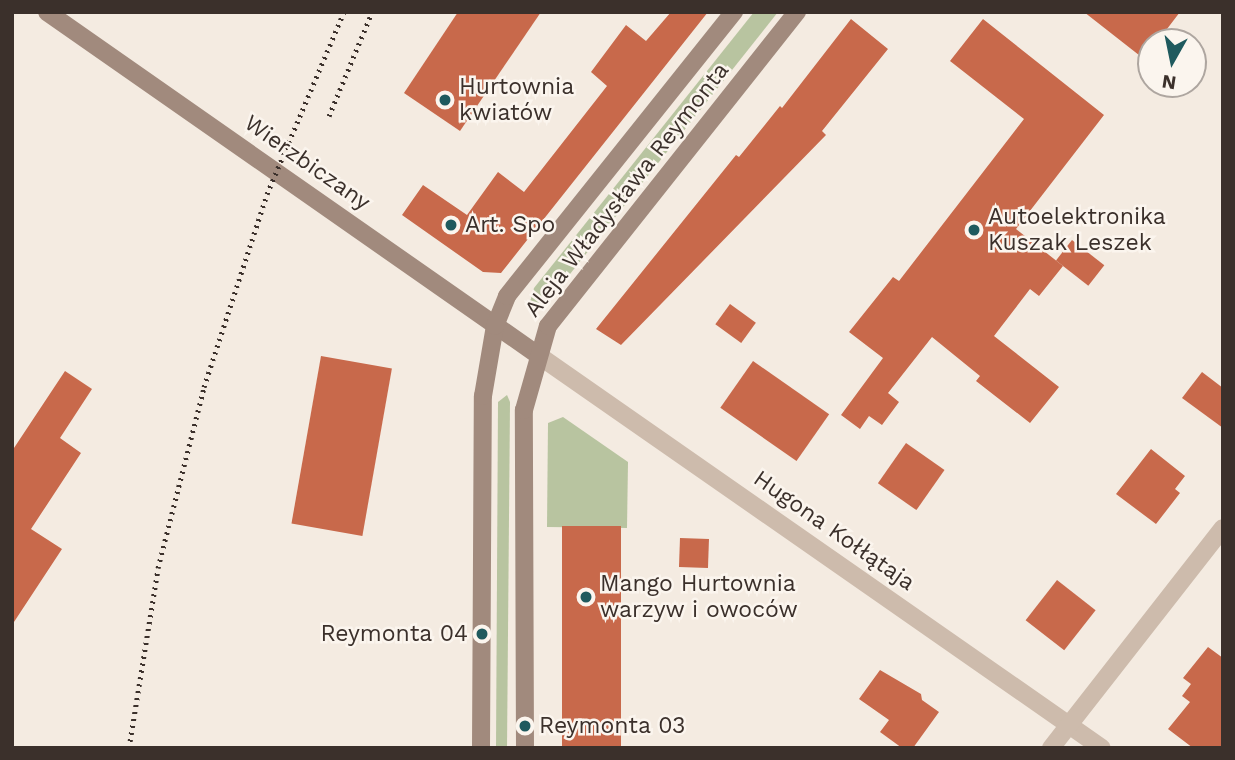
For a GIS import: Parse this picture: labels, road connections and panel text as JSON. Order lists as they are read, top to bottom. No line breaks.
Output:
{"streets":{"street":["Wierzbiczany","Aleja Władysława Reymonta","Hugona Kołłątaja"]},"crossings":[["Wierzbiczany","Aleja Władysława Reymonta"],["Wierzbiczany","Hugona Kołłątaja"],["Aleja Władysława Reymonta","Hugona Kołłątaja"]],"places":["Hurtownia kwiatów","Art. Spo","Autoelektronika Kuszak Leszek","Mango Hurtownia warzyw i owoców","Reymonta 04","Reymonta 03"],"north":"bottom"}
